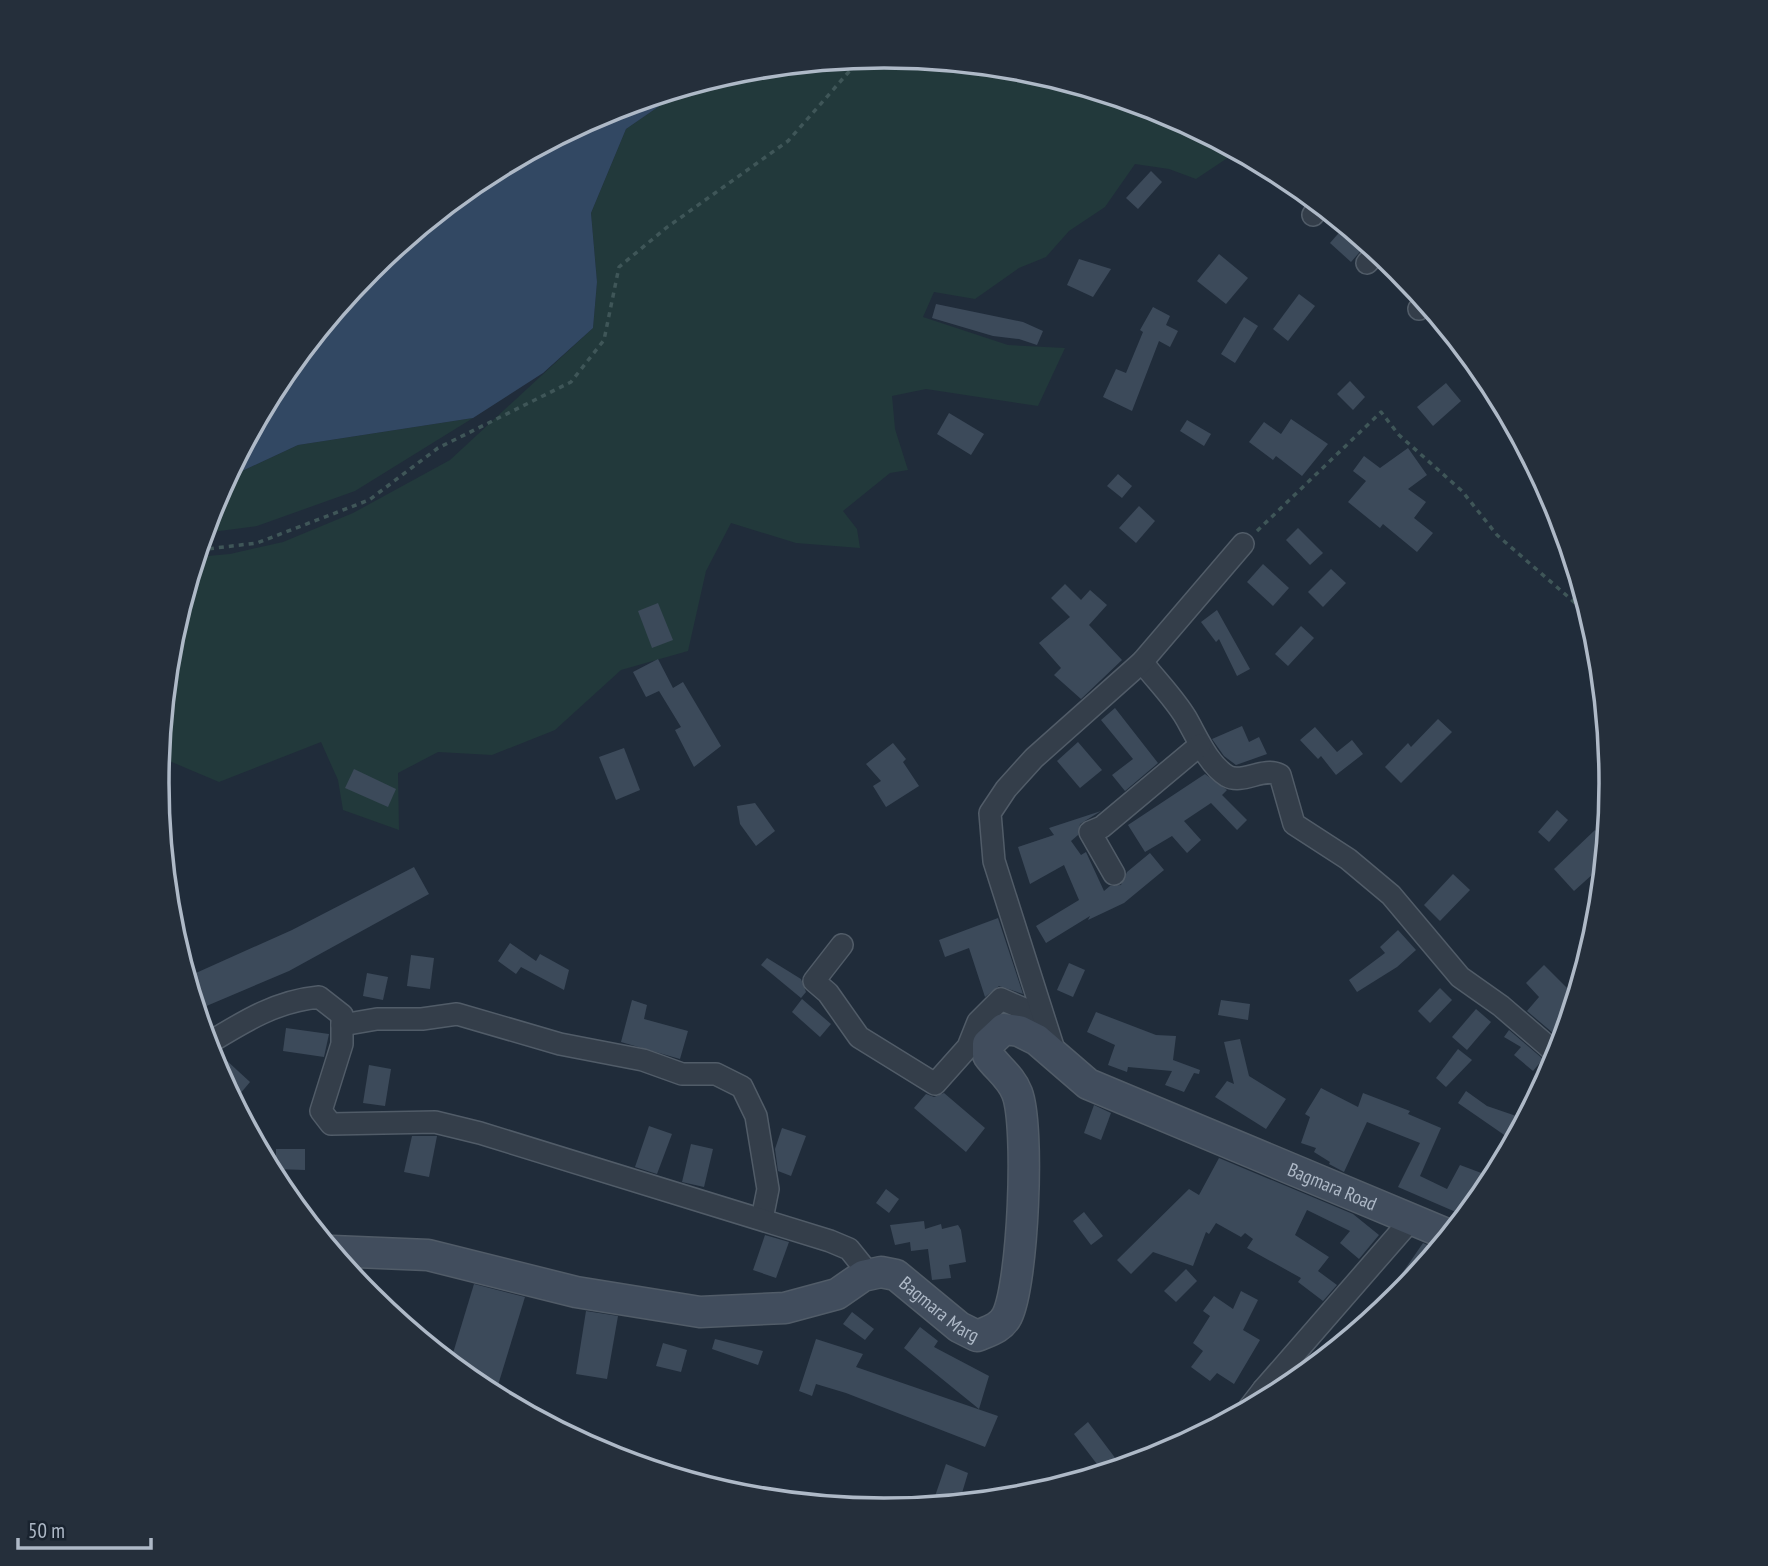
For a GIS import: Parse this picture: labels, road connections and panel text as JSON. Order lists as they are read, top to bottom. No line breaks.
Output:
{"streets":{"main road":["Bagmara Road","Bagmara Marg"]},"crossings":[["Bagmara Road","Bagmara Marg"]],"scale_bar":"50 m"}
